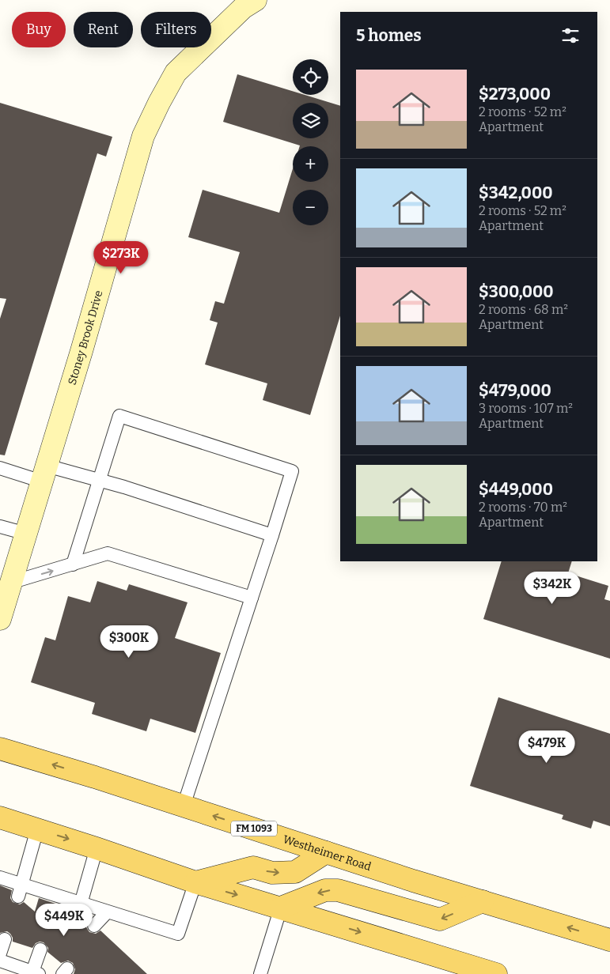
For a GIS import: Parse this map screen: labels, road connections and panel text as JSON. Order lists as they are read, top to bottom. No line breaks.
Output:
{"streets":{"main road":["FM 1093","Westheimer Road"],"street":["Stoney Brook Drive"]},"page":{"chip":["Buy","Rent","Filters"],"heading":"5 homes","map_buttons":["+","−"],"list":[{"name":"$273,000","note":"2 rooms · 52 m² · Apartment"},{"name":"$342,000","note":"2 rooms · 52 m² · Apartment"},{"name":"$300,000","note":"2 rooms · 68 m² · Apartment"},{"name":"$479,000","note":"3 rooms · 107 m² · Apartment"},{"name":"$449,000","note":"2 rooms · 70 m² · Apartment"}],"price":["$273K","$342K","$300K","$479K","$449K"]}}
